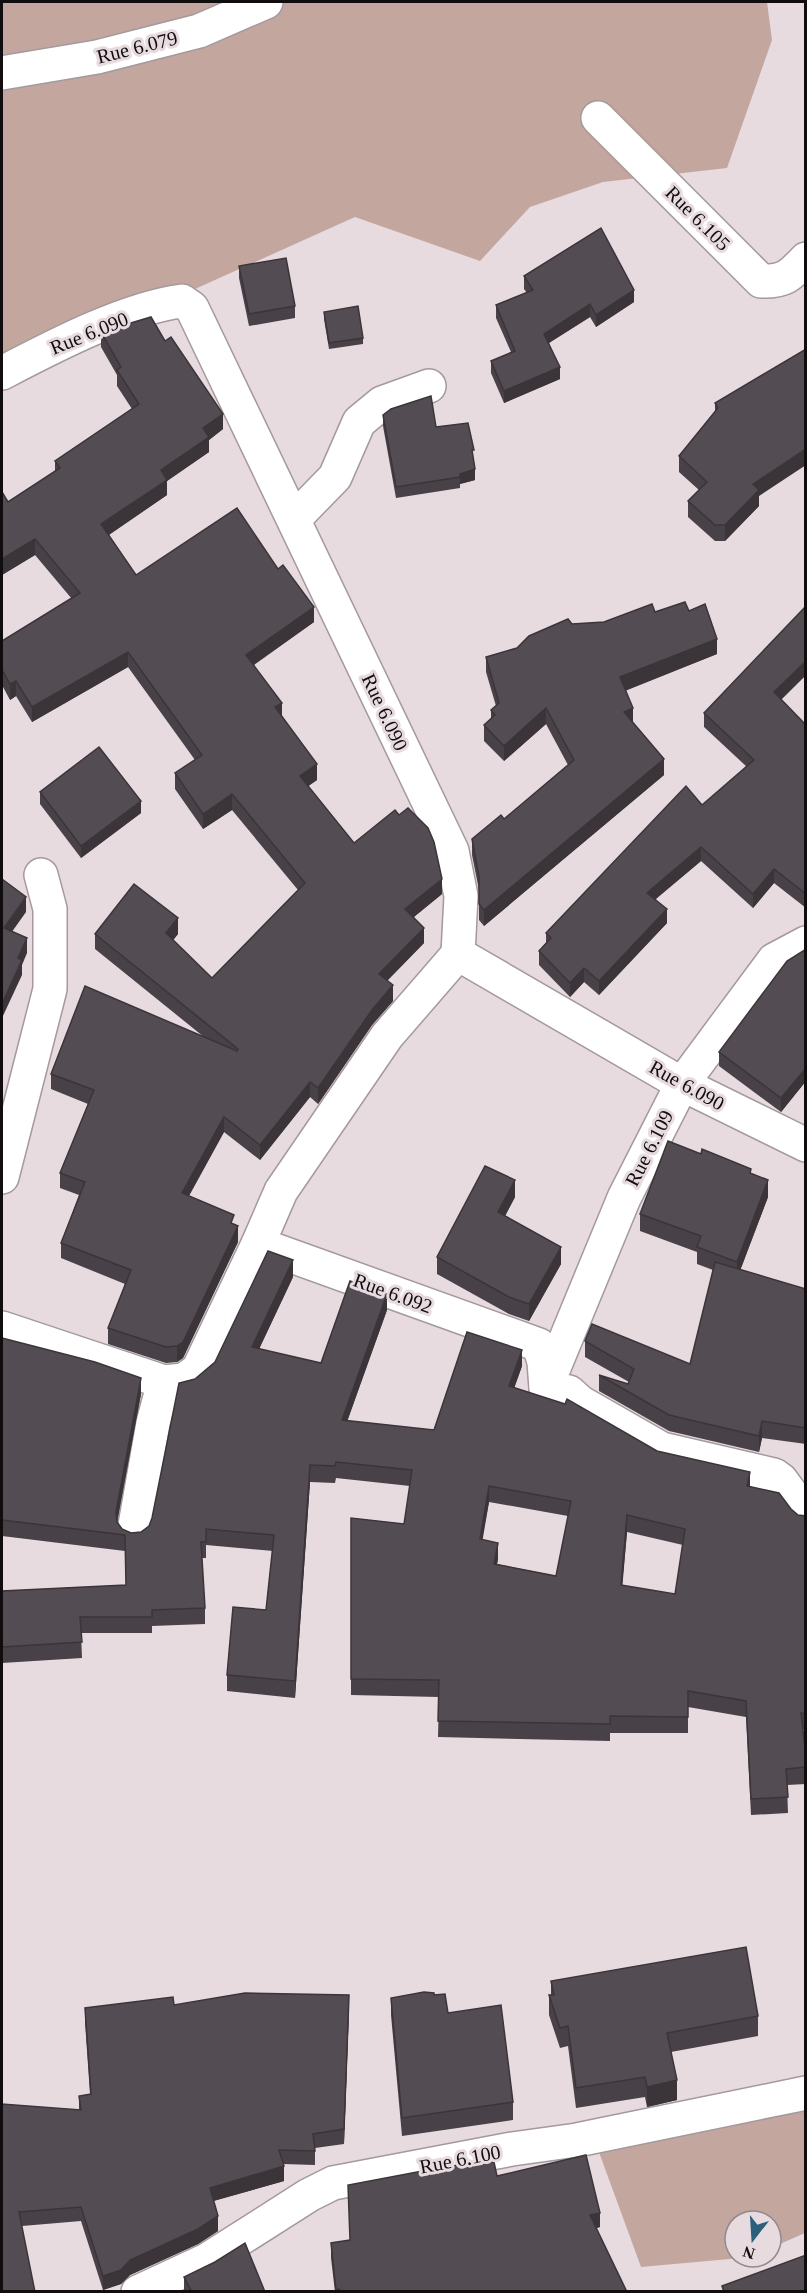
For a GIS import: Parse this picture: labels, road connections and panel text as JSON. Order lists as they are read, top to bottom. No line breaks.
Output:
{"streets":{"street":["Rue 6.079","Rue 6.105","Rue 6.090","Rue 6.109","Rue 6.092","Rue 6.100"]},"crossings":[["Rue 6.090","Rue 6.109"],["Rue 6.109","Rue 6.092"]],"north":"bottom"}
